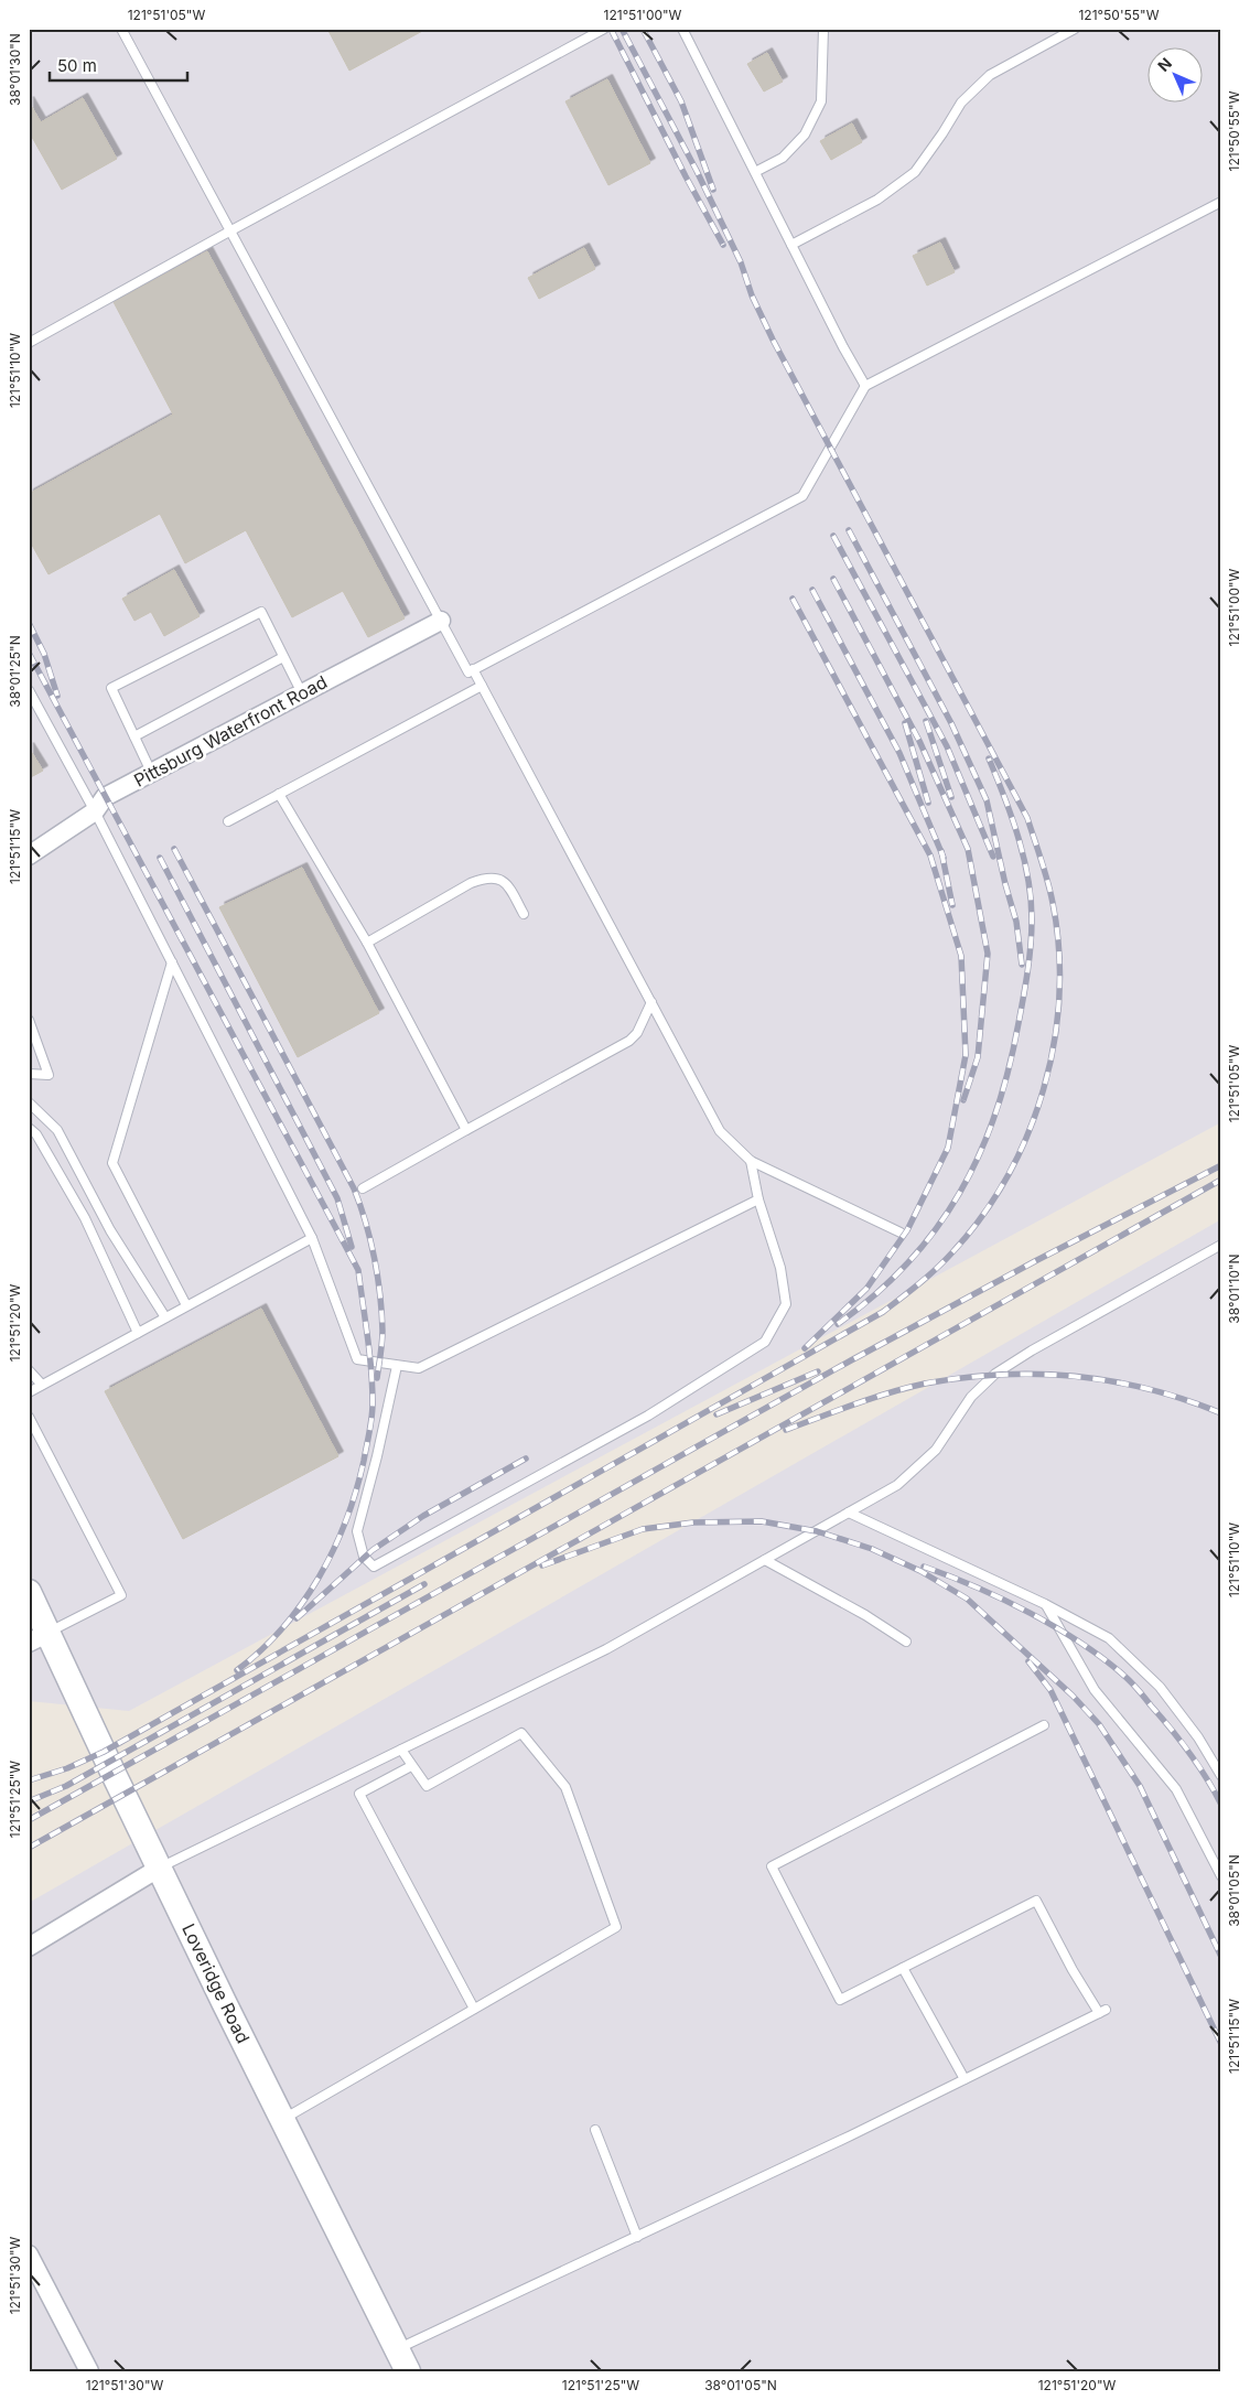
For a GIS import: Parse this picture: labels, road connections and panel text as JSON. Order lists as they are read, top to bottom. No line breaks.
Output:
{"streets":{"street":["Pittsburg Waterfront Road","Loveridge Road"]},"scale_bar":"50 m","north":"top left","coordinates":["121°51'05\"W","121°51'00\"W","121°50'55\"W","38°01'30\"N","121°51'10\"W","38°01'25\"N","121°51'15\"W","38°01'10\"N","121°51'20\"W","121°51'25\"W","38°01'05\"N","121°51'30\"W"]}
